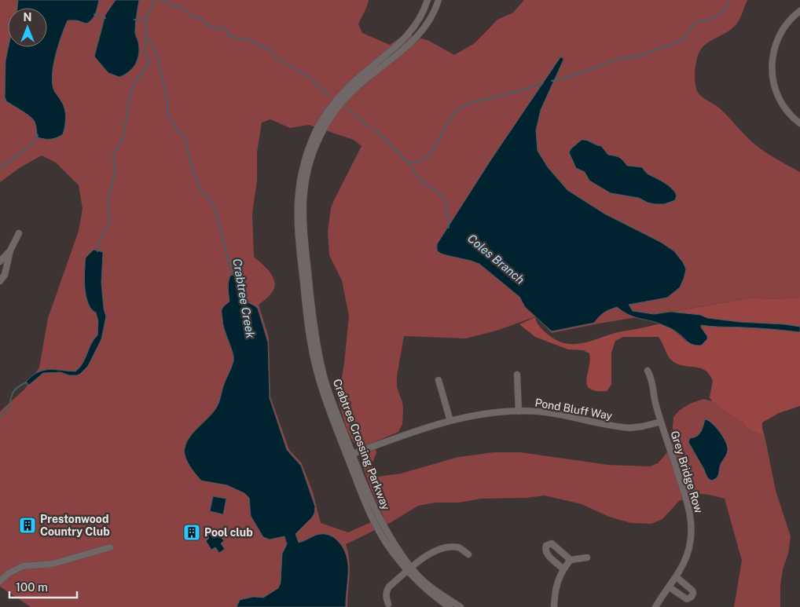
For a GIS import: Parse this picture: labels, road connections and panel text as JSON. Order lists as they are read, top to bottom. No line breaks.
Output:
{"streets":{"street":["Pond Bluff Way","Crabtree Crossing Parkway","Grey Bridge Row"]},"crossings":[["Pond Bluff Way","Crabtree Crossing Parkway"],["Pond Bluff Way","Grey Bridge Row"]],"water":["Coles Branch","Crabtree Creek"],"places":{"building":["Prestonwood Country Club","Pool club"]},"scale_bar":"100 m","north":"top"}
